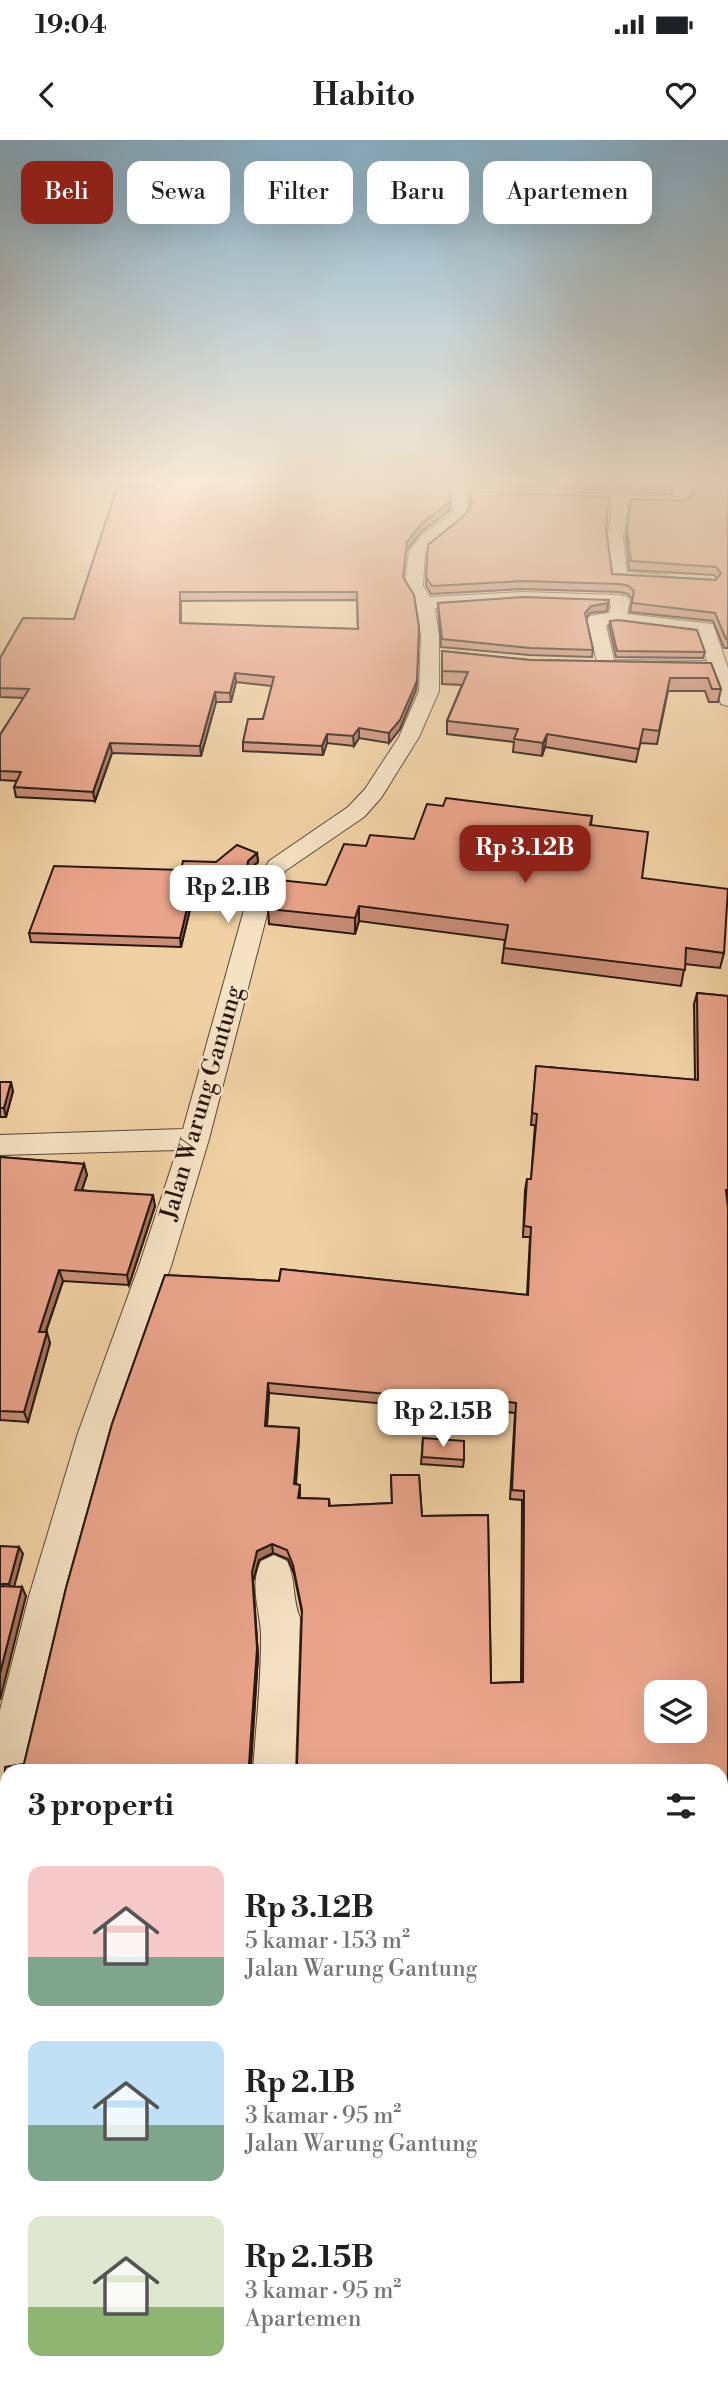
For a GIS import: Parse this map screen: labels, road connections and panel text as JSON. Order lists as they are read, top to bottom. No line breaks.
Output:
{"streets":{"street":["Jalan Warung Gantung"]},"page":{"status":"19:04","header":"Habito","chip":["Beli","Sewa","Filter","Baru","Apartemen"],"price":["Rp 3.12B","Rp 2.1B","Rp 2.15B"],"heading":"3 properti","list":[{"name":"Rp 3.12B","note":"5 kamar · 153 m² · Jalan Warung Gantung"},{"name":"Rp 2.1B","note":"3 kamar · 95 m² · Jalan Warung Gantung"},{"name":"Rp 2.15B","note":"3 kamar · 95 m² · Apartemen"}]}}
